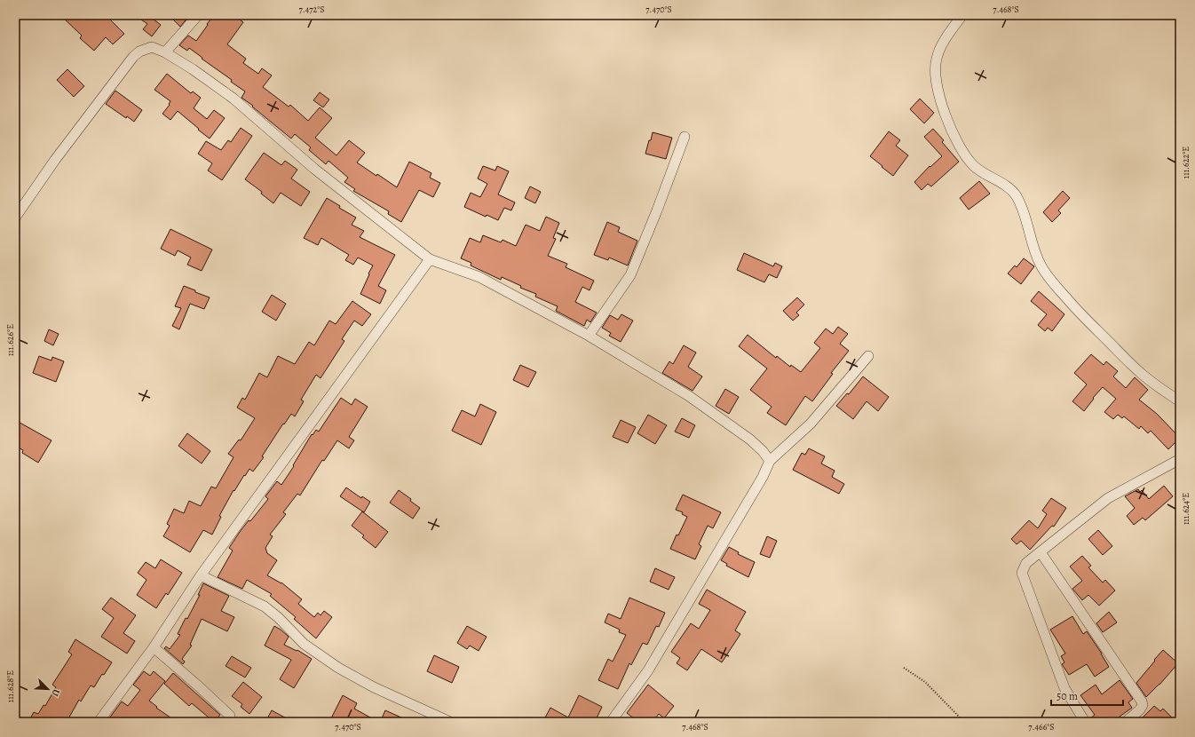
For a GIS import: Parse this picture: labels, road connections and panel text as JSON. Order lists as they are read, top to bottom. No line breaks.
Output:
{"scale_bar":"50 m","north":"bottom right","coordinates":["7.472°S","7.470°S","7.468°S","111.622°E","111.626°E","111.624°E","111.628°E","7.466°S"]}
